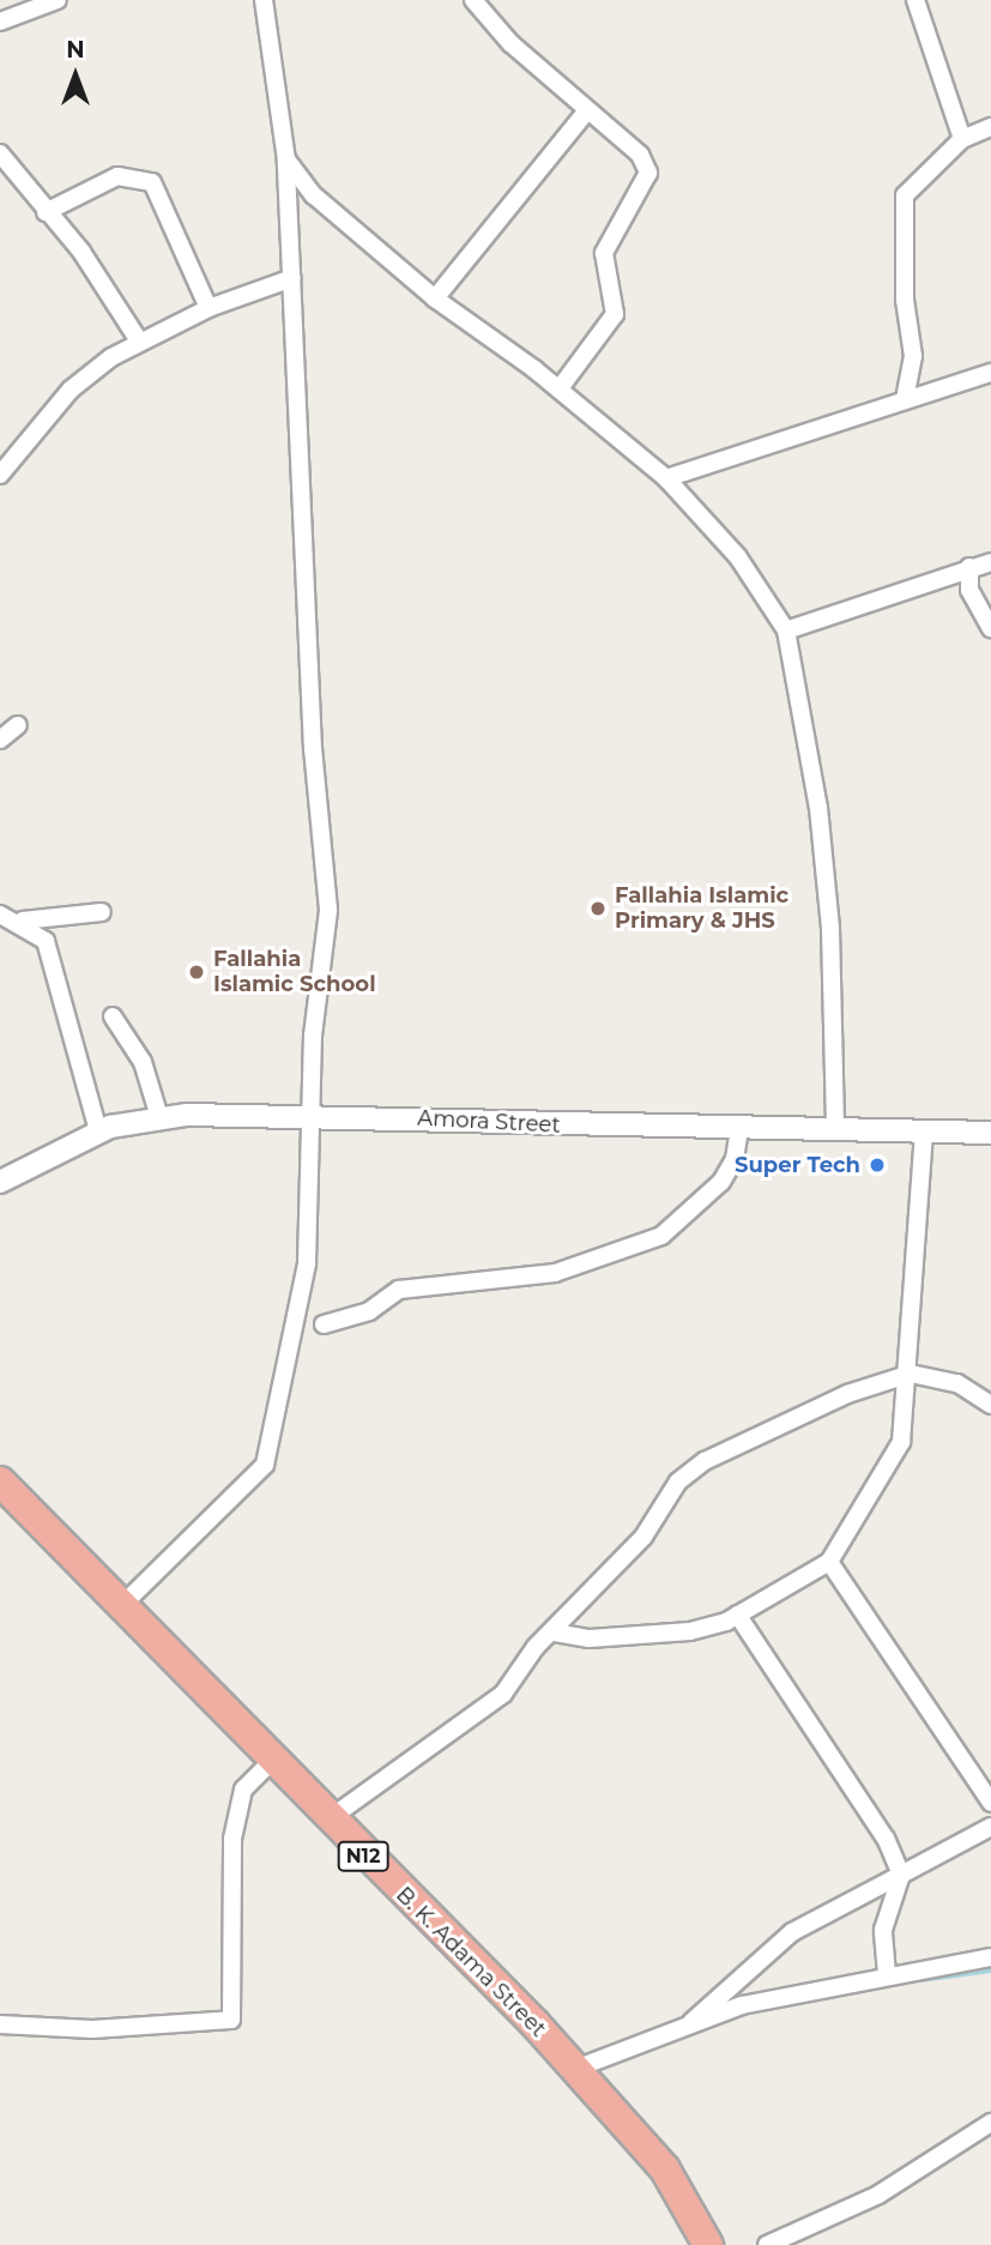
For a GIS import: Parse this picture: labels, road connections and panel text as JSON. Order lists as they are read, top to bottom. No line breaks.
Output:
{"streets":{"highway":["N12","B. K. Adama Street"],"street":["Amora Street"]},"places":["Fallahia Islamic Primary & JHS","Fallahia Islamic School","Super Tech"],"north":"top"}
